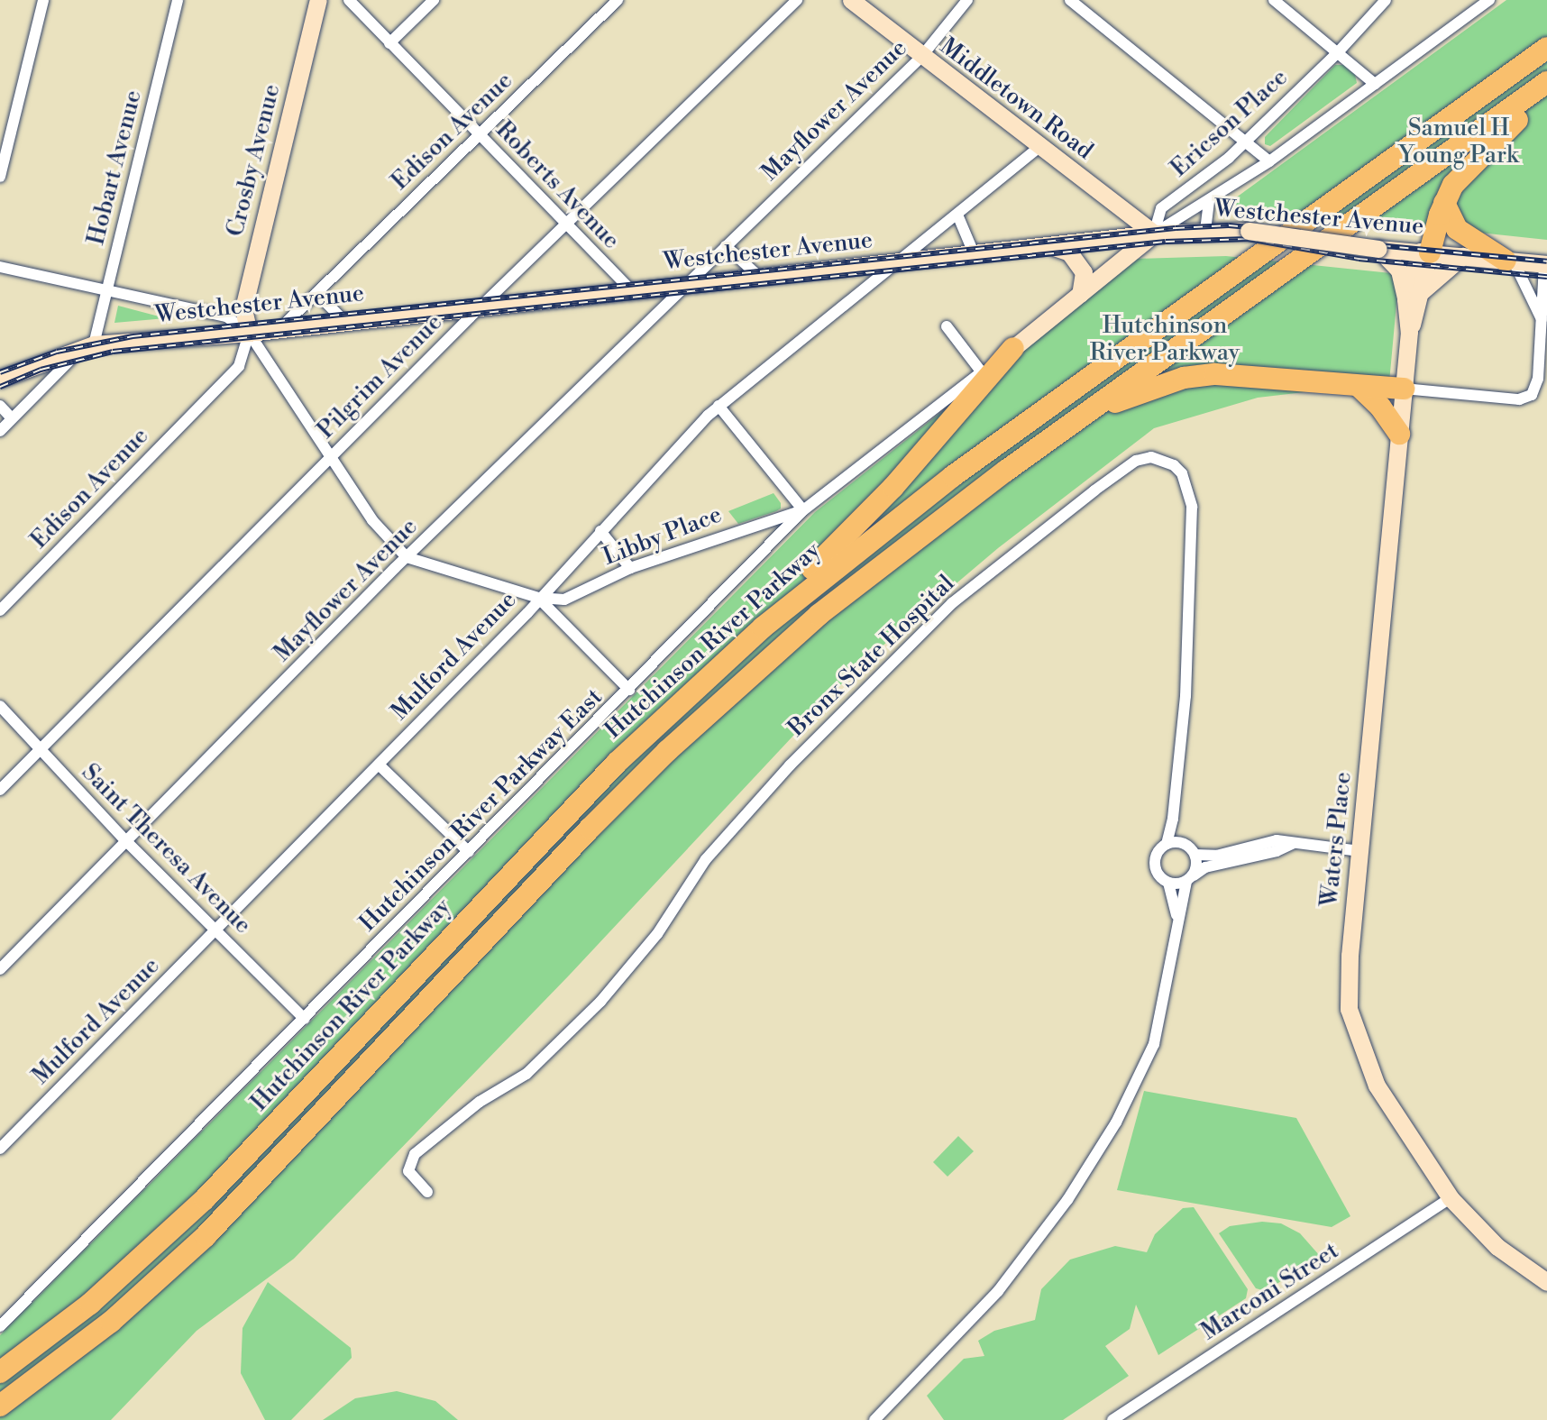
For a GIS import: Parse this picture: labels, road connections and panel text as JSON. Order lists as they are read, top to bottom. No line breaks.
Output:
{"streets":{"highway":["Hutchinson River Parkway"],"main road":["Middletown Road","Crosby Avenue","Westchester Avenue","Waters Place"],"street":["Mayflower Avenue","Ericson Place","Edison Avenue","Hobart Avenue","Roberts Avenue","Pilgrim Avenue","Libby Place","Mulford Avenue","Bronx State Hospital","Hutchinson River Parkway East","Saint Theresa Avenue","Marconi Street"]},"crossings":[["Middletown Road","Mayflower Avenue"],["Middletown Road","Ericson Place"],["Middletown Road","Westchester Avenue"],["Middletown Road","Mulford Avenue"],["Mayflower Avenue","Westchester Avenue"],["Mayflower Avenue","Saint Theresa Avenue"],["Ericson Place","Westchester Avenue"],["Edison Avenue","Crosby Avenue"],["Edison Avenue","Roberts Avenue"],["Edison Avenue","Westchester Avenue"],["Crosby Avenue","Westchester Avenue"],["Hobart Avenue","Westchester Avenue"],["Roberts Avenue","Westchester Avenue"],["Roberts Avenue","Pilgrim Avenue"],["Westchester Avenue","Pilgrim Avenue"],["Westchester Avenue","Mulford Avenue"],["Westchester Avenue","Waters Place"],["Pilgrim Avenue","Saint Theresa Avenue"],["Libby Place","Mulford Avenue"],["Libby Place","Hutchinson River Parkway East"],["Mulford Avenue","Saint Theresa Avenue"],["Hutchinson River Parkway East","Saint Theresa Avenue"],["Waters Place","Marconi Street"]],"parks":["Samuel H Young Park","Hutchinson River Parkway"]}
